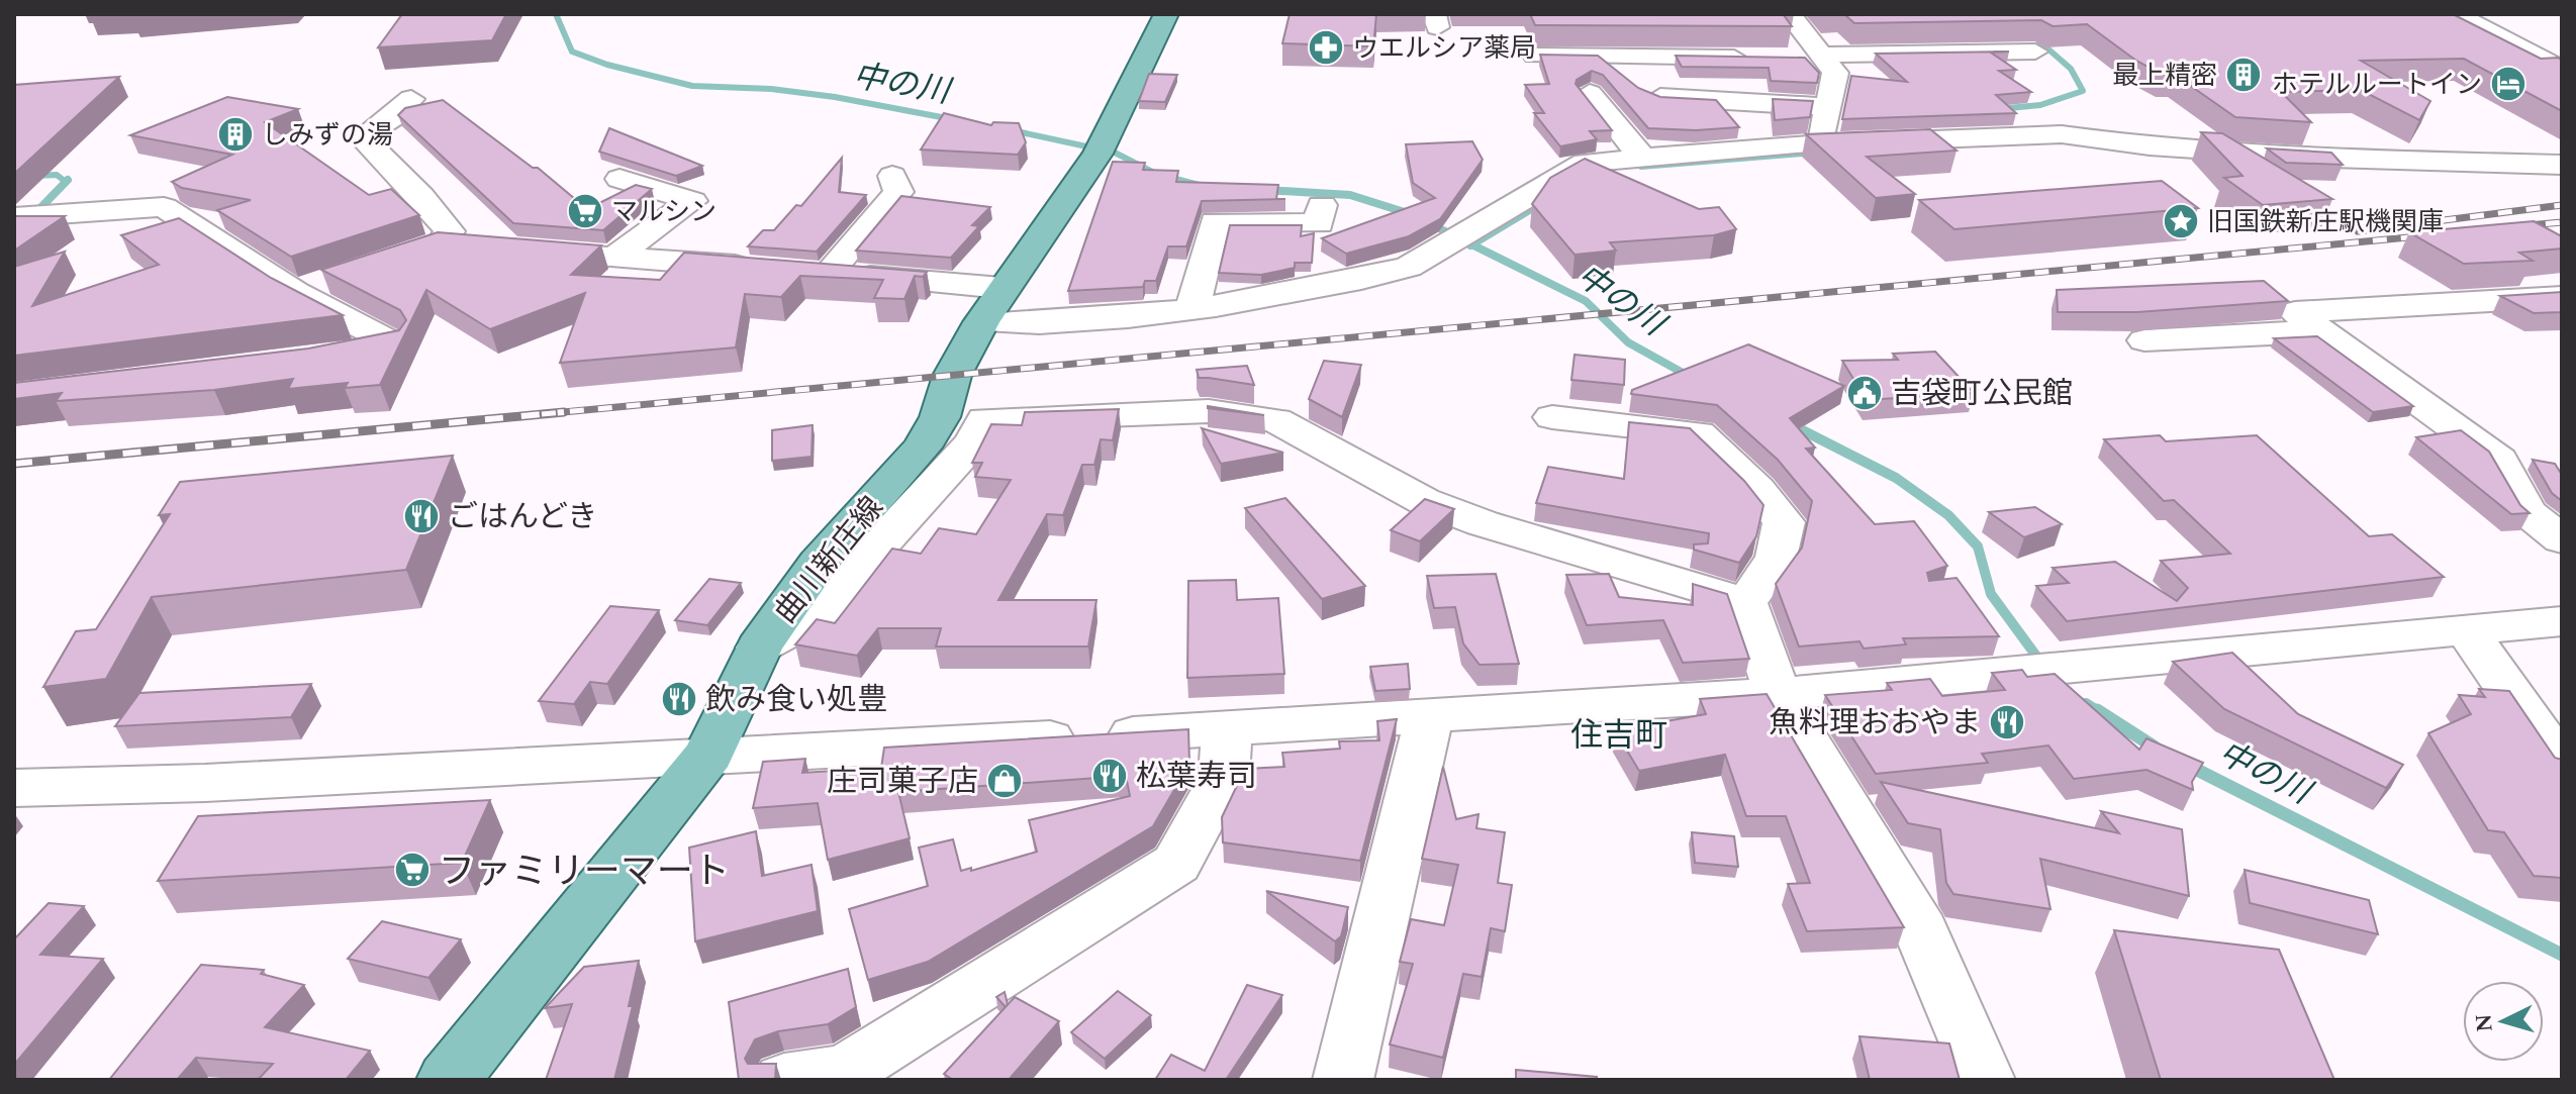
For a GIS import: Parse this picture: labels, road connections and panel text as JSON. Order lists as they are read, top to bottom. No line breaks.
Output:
{"streets":{"main road":["曲川新庄線"]},"districts":["住吉町"],"water":["中の川"],"places":{"pharmacy":["ウエルシア薬局"],"building":["最上精密","しみずの湯"],"hotel":["ホテルルートイン"],"supermarket":["マルシン","ファミリーマート"],"place":["旧国鉄新庄駅機関庫"],"public building":["吉袋町公民館"],"restaurant":["ごはんどき","飲み食い処豊","魚料理おおやま","松葉寿司"],"shop":["庄司菓子店"]},"north":"left"}
